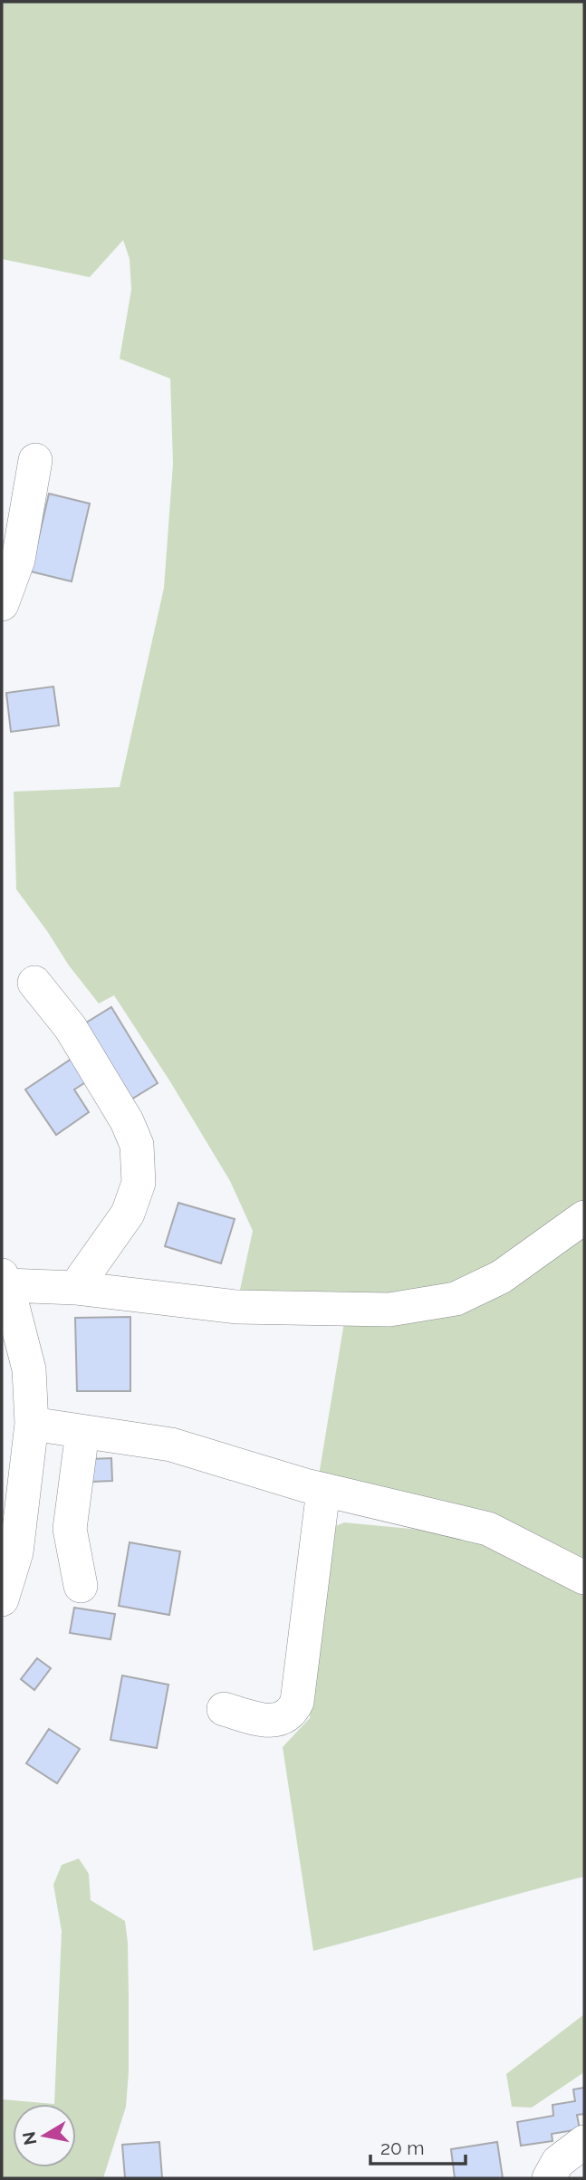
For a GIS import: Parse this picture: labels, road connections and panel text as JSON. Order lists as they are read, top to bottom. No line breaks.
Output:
{"scale_bar":"20 m","north":"left"}
